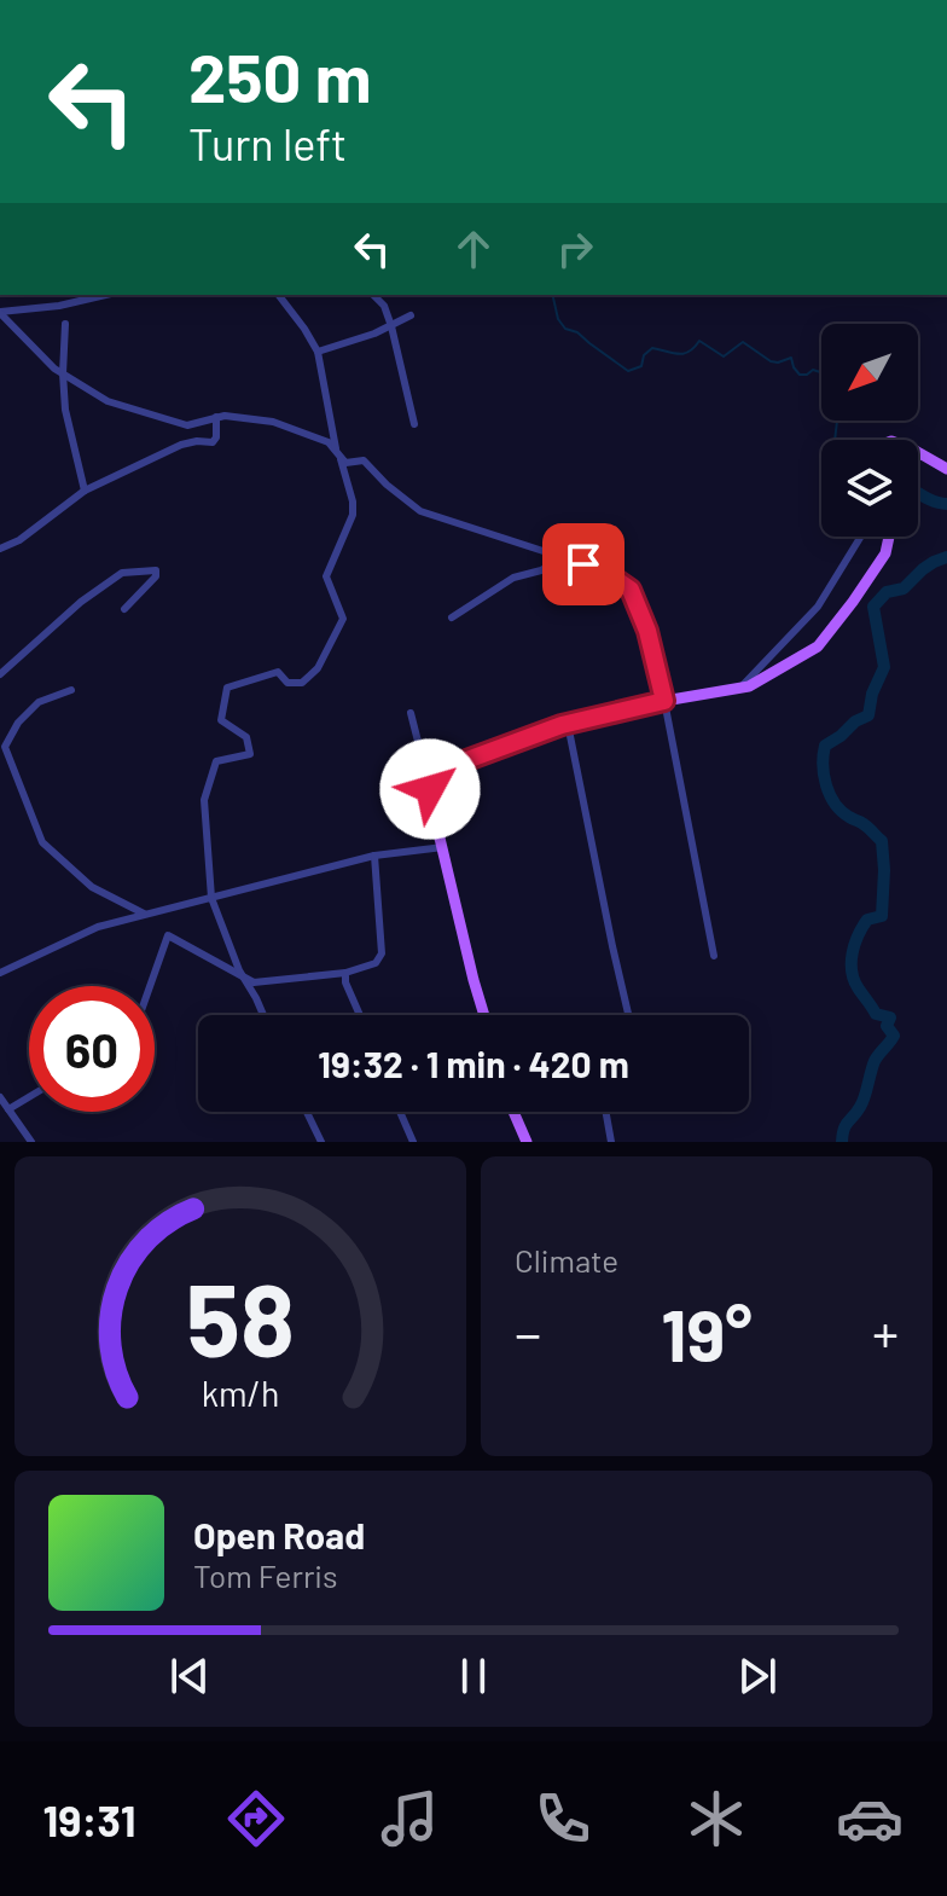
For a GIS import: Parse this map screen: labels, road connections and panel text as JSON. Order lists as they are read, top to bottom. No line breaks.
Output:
{"north":"bottom left","page":{"turn":["250 m","Turn left"],"limit":"60","trip":"19:32 · 1 min · 420 m","tile":"Climate","heat":["−","19°","+"],"song":["Open Road","Tom Ferris"],"tabs":"19:31","gauge":["58","km/h"]}}
